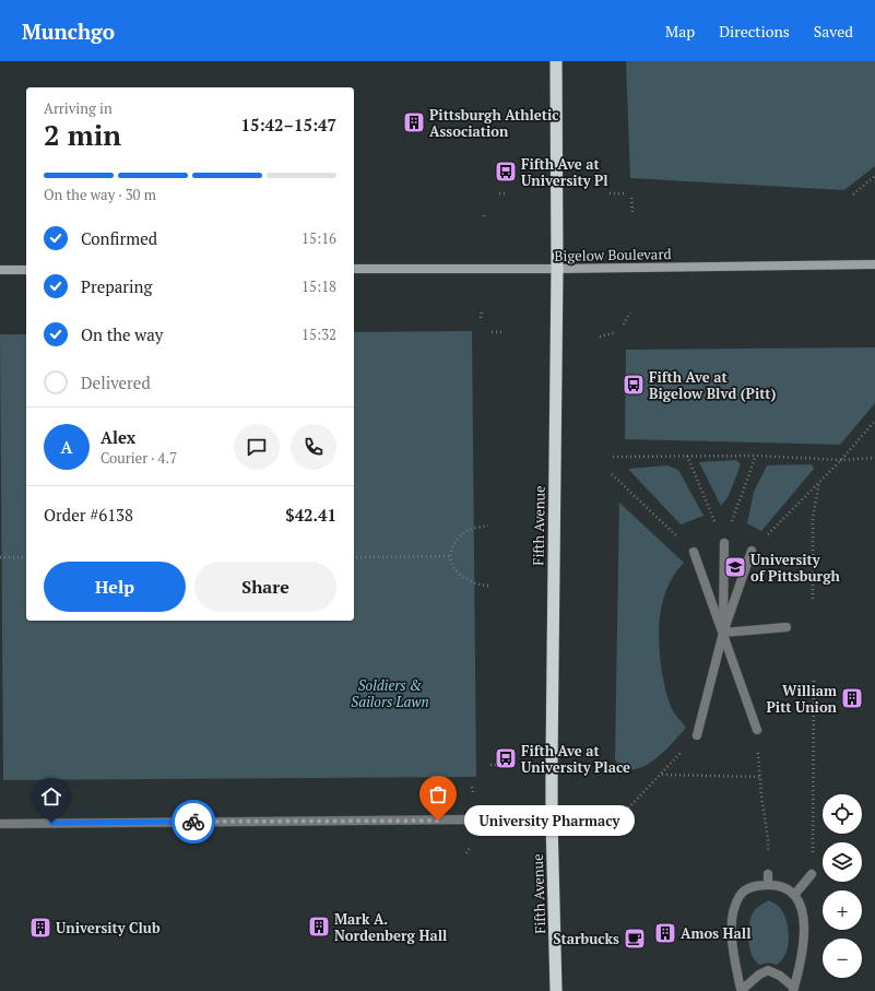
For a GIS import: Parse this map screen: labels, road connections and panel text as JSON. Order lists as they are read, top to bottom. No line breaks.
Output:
{"streets":{"highway":["Fifth Avenue"],"main road":["Bigelow Boulevard"]},"crossings":[["Bigelow Boulevard","Fifth Avenue"]],"parks":["Soldiers & Sailors Lawn"],"places":{"building":["Pittsburgh Athletic Association","William Pitt Union","Mark A. Nordenberg Hall","University Club","Amos Hall"],"bus stop":["Fifth Ave at University Pl","Fifth Ave at Bigelow Blvd (Pitt)","Fifth Ave at University Place"],"school or university":["University of Pittsburgh"],"other":["University Pharmacy"],"cafe":["Starbucks"]},"page":{"header":"Munchgo","nav":["Map","Directions","Saved"],"heading":["2 min","Arriving in","15:42–15:47"],"panel":["Alex","Courier · 4.7","Order #6138","$42.41"],"bar":"On the way · 30 m","list":[["Confirmed","15:16"],["Preparing","15:18"],["On the way","15:32"],"Delivered"],"round":"A","buttons":["Help","Share"],"map_buttons":["+","−"],"bubble":"University Pharmacy"}}
